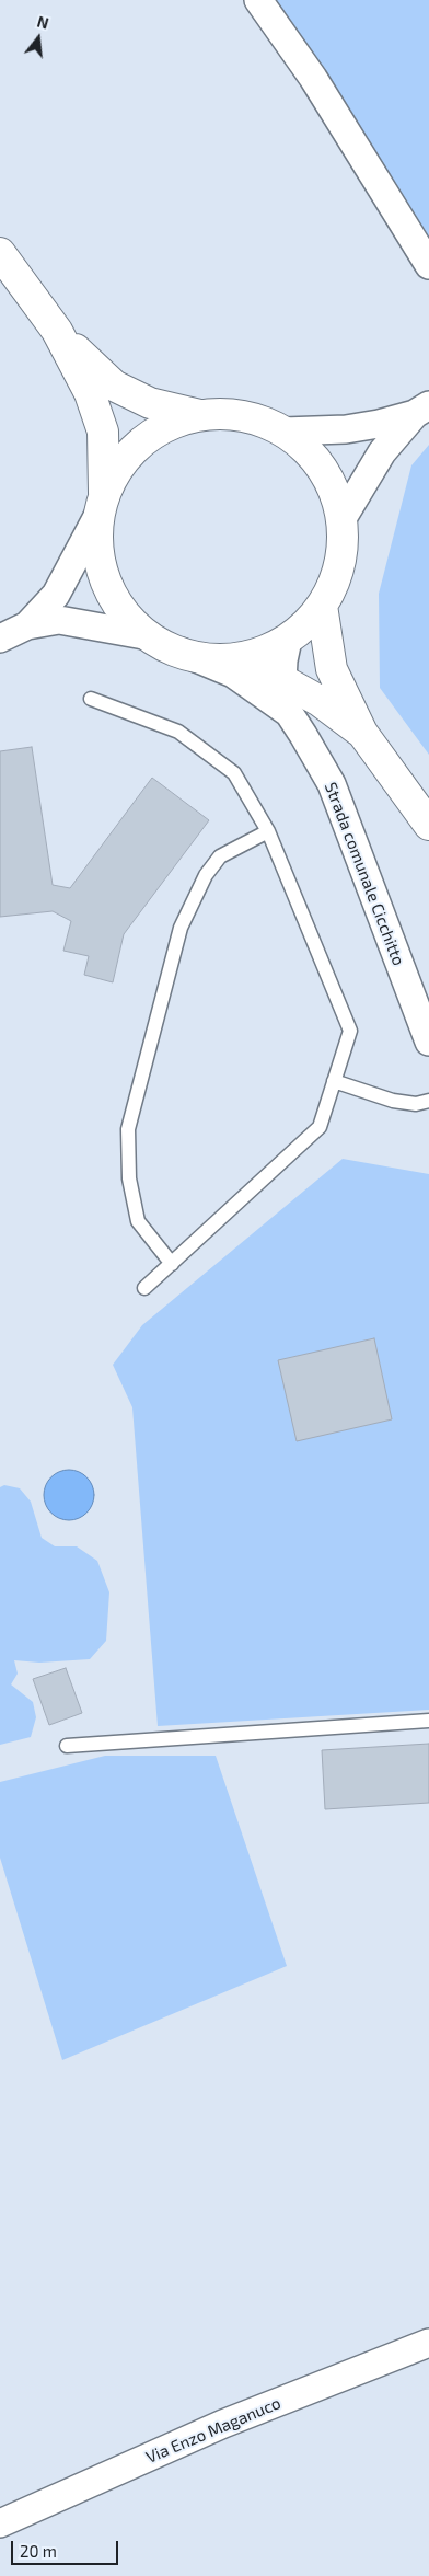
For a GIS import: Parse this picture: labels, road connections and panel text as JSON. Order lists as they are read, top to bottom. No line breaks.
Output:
{"streets":{"street":["Strada comunale Cicchitto","Via Enzo Maganuco"]},"scale_bar":"20 m","north":"top"}
